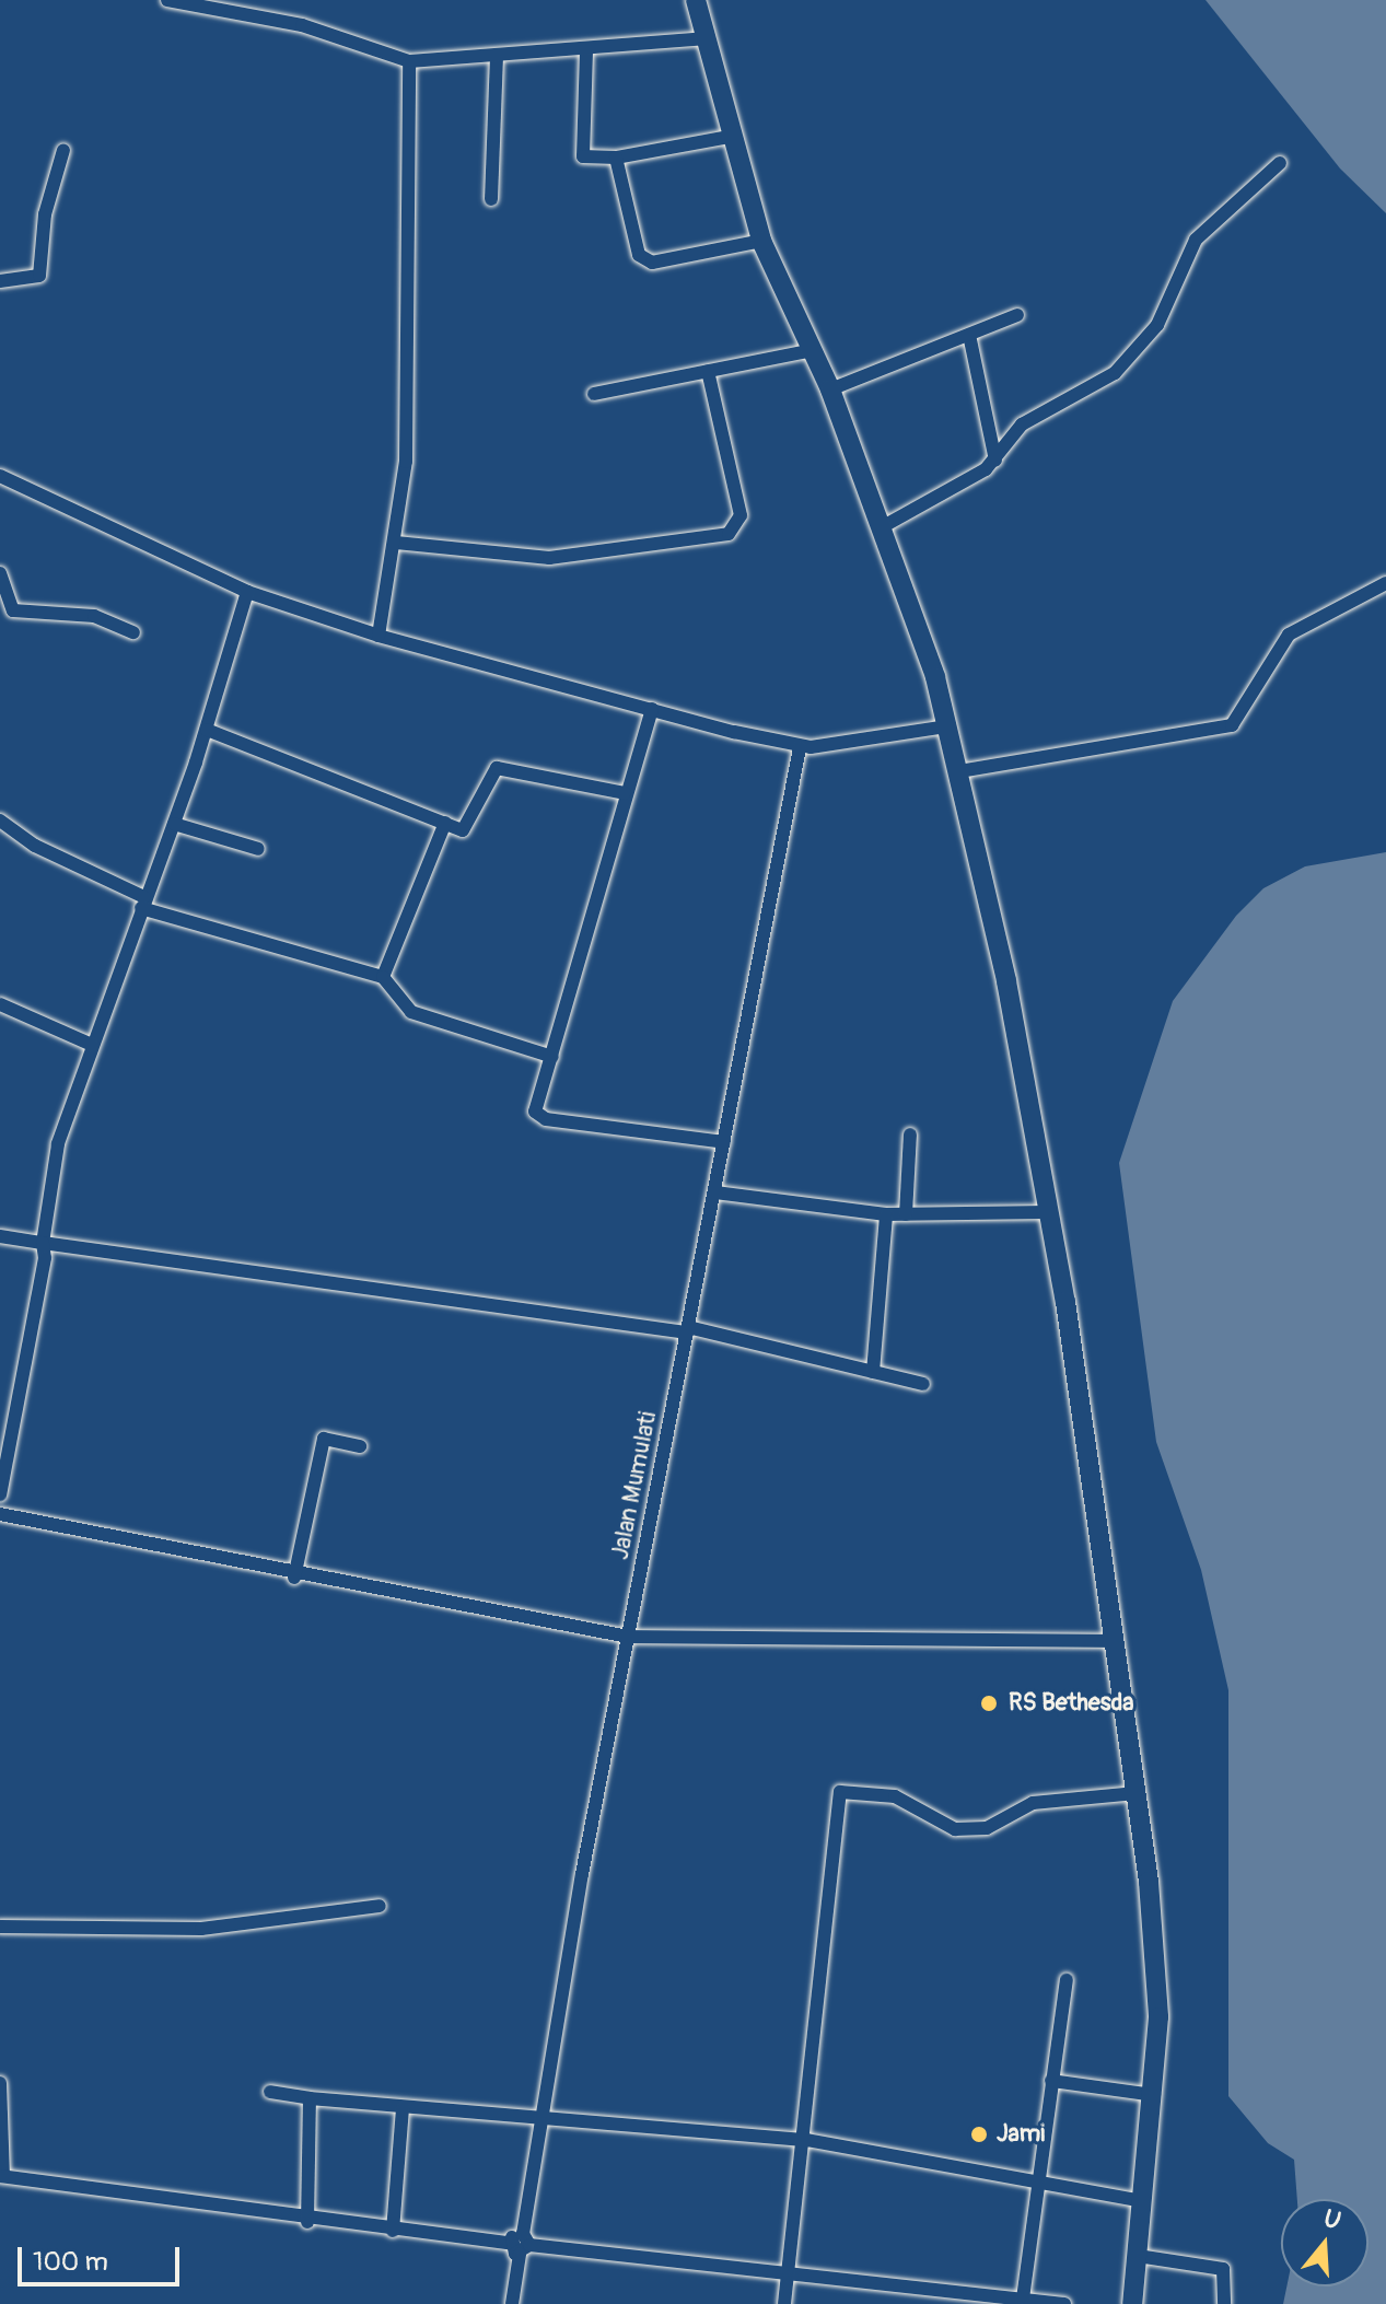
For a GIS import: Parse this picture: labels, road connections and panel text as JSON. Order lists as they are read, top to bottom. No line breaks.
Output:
{"streets":{"street":["Jalan Mumulati"]},"places":["RS Bethesda","Jami"],"scale_bar":"100 m","north":"top"}
